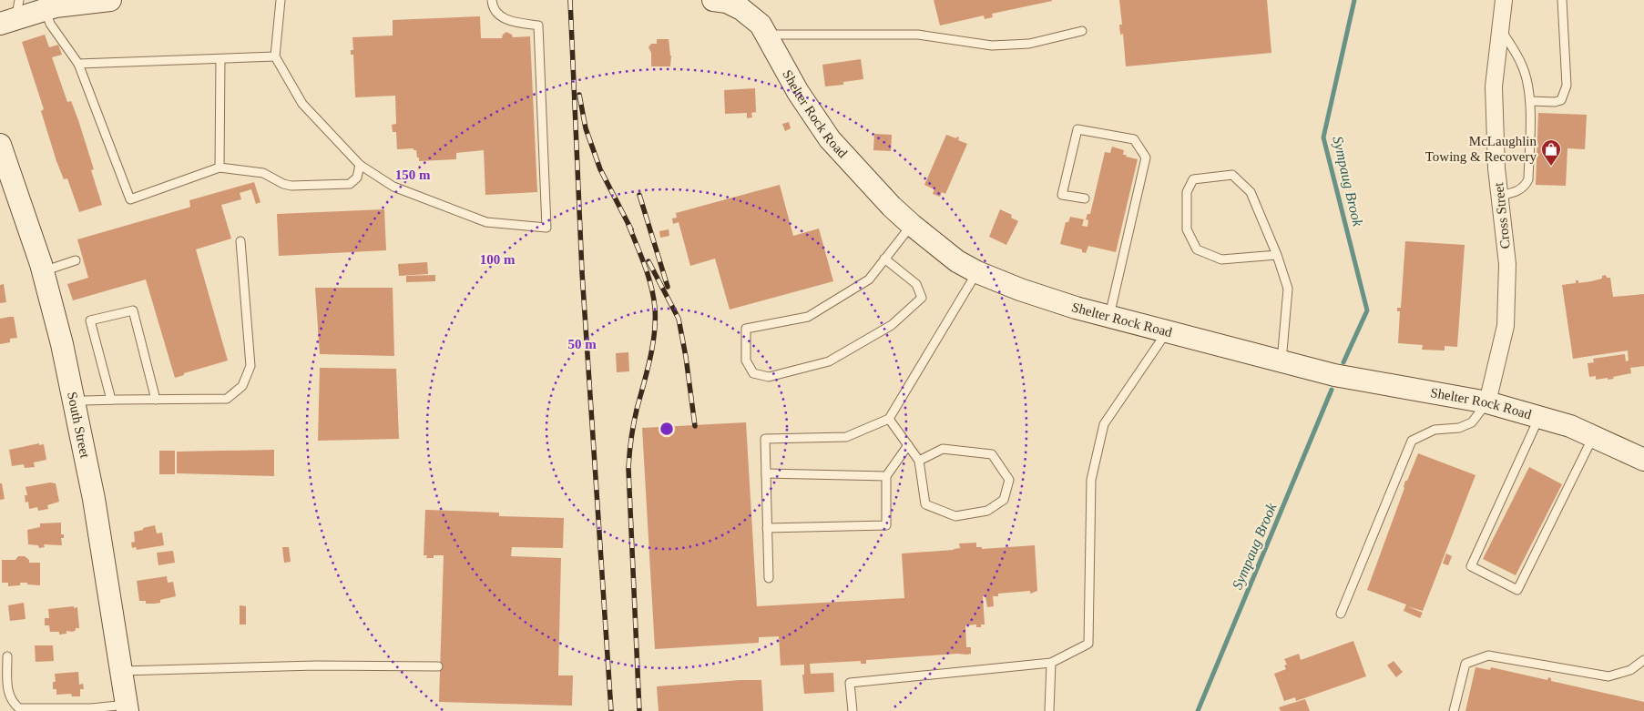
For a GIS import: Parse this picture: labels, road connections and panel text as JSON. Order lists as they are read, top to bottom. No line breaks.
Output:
{"streets":{"street":["Shelter Rock Road","Cross Street","South Street"]},"crossings":[["Shelter Rock Road","Cross Street"]],"water":["Sympaug Brook"],"places":{"shop":["McLaughlin Towing & Recovery"]},"rings":["150 m","100 m","50 m"]}
